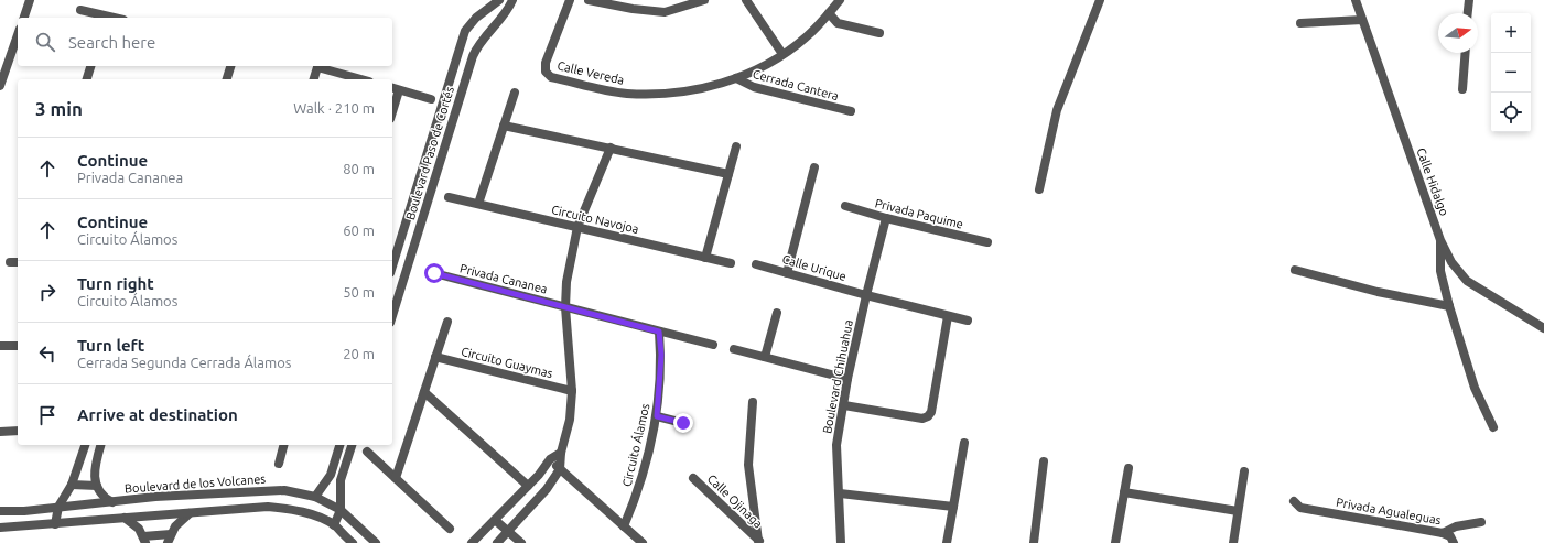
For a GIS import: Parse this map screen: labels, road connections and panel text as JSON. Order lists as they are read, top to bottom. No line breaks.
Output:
{"streets":{"street":["Calle Vereda","Cerrada Cantera","Boulevard Paso de Cortés","Calle Hidalgo","Privada Paquime","Circuito Navojoa","Calle Urique","Privada Cananea","Circuito Guaymas","Boulevard Chihuahua","Circuito Álamos","Boulevard de los Volcanes","Calle Ojinaga","Privada Agualeguas"]},"crossings":[["Calle Vereda","Cerrada Cantera"],["Privada Paquime","Boulevard Chihuahua"],["Calle Urique","Boulevard Chihuahua"]],"north":"right","page":{"map_buttons":["+","−"],"search":"Search here","heading":["3 min","Walk · 210 m"],"list":[["Continue","Privada Cananea","80 m"],["Continue","Circuito Álamos","60 m"],["Turn right","Circuito Álamos","50 m"],["Turn left","Cerrada Segunda Cerrada Álamos","20 m"],"Arrive at destination"]}}
